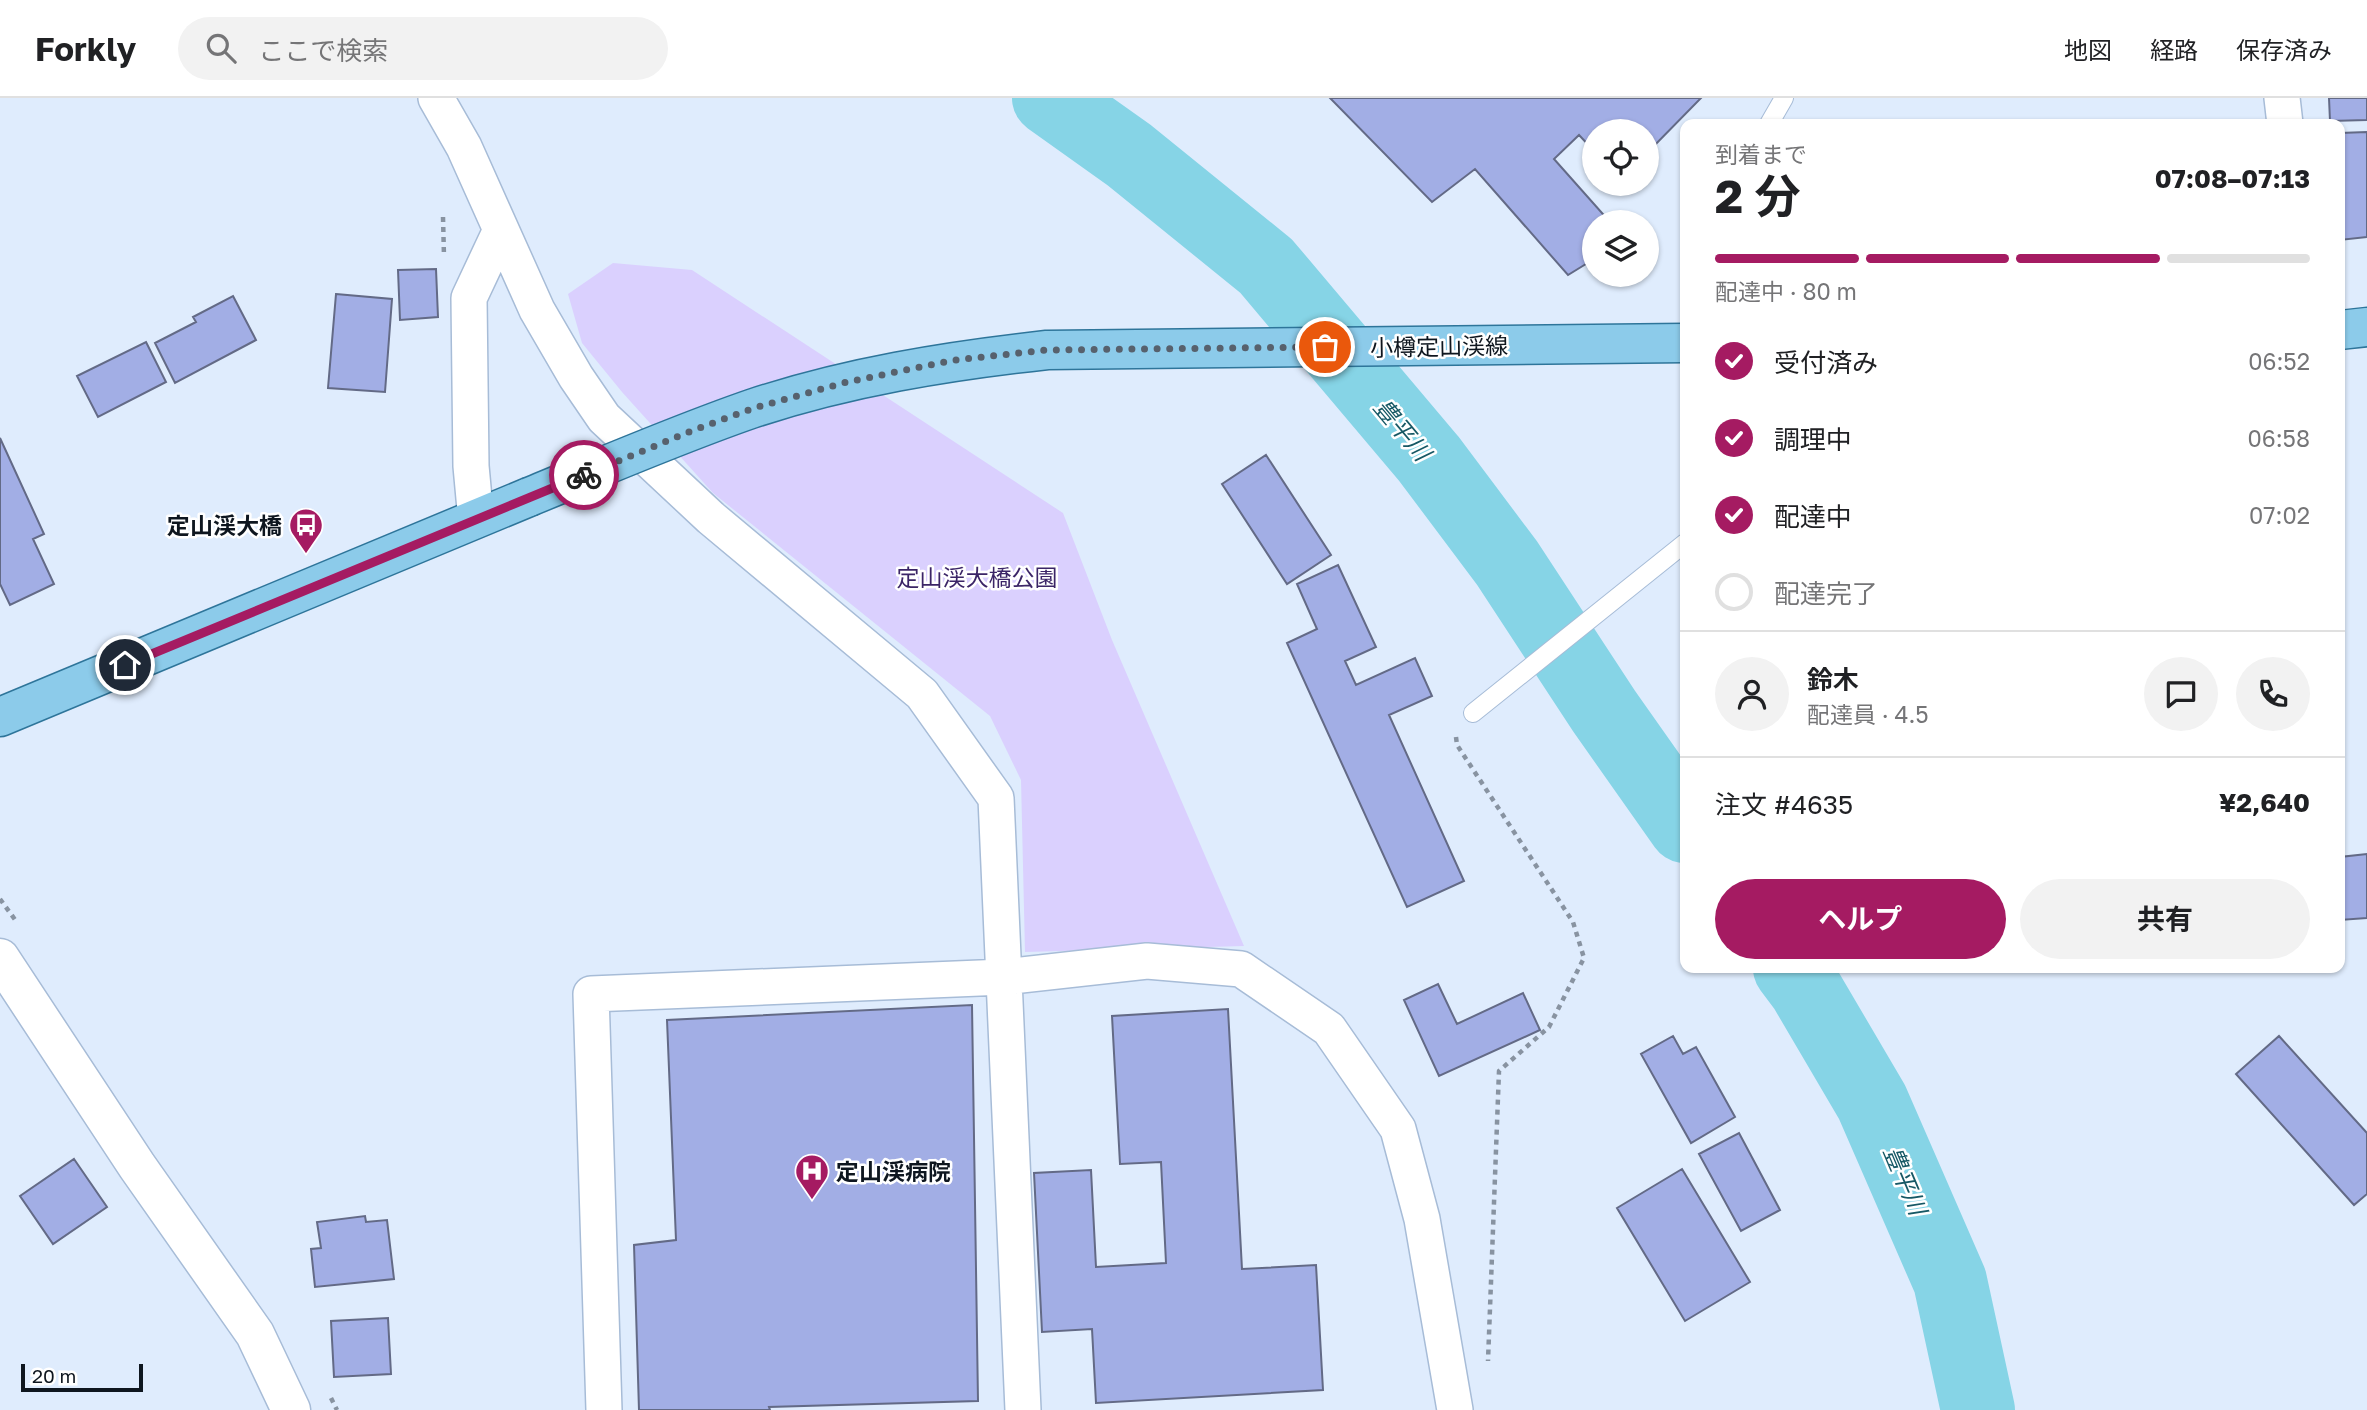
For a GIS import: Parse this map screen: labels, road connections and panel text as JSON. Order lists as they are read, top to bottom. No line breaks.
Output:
{"streets":{"main road":["小樽定山渓線"]},"water":["豊平川"],"parks":["定山渓大橋公園"],"places":{"bus stop":["定山渓大橋"],"hospital":["定山渓病院"]},"scale_bar":"20 m","page":{"header":"Forkly","search":"ここで検索","nav":["地図","経路","保存済み"],"heading":["2 分","到着まで","07:08–07:13"],"panel":["鈴木","配達員 · 4.5","注文 #4635","¥2,640"],"bar":"配達中 · 80 m","list":[["受付済み","06:52"],["調理中","06:58"],["配達中","07:02"],"配達完了"],"buttons":["ヘルプ","共有"],"scale":"20 m"}}
